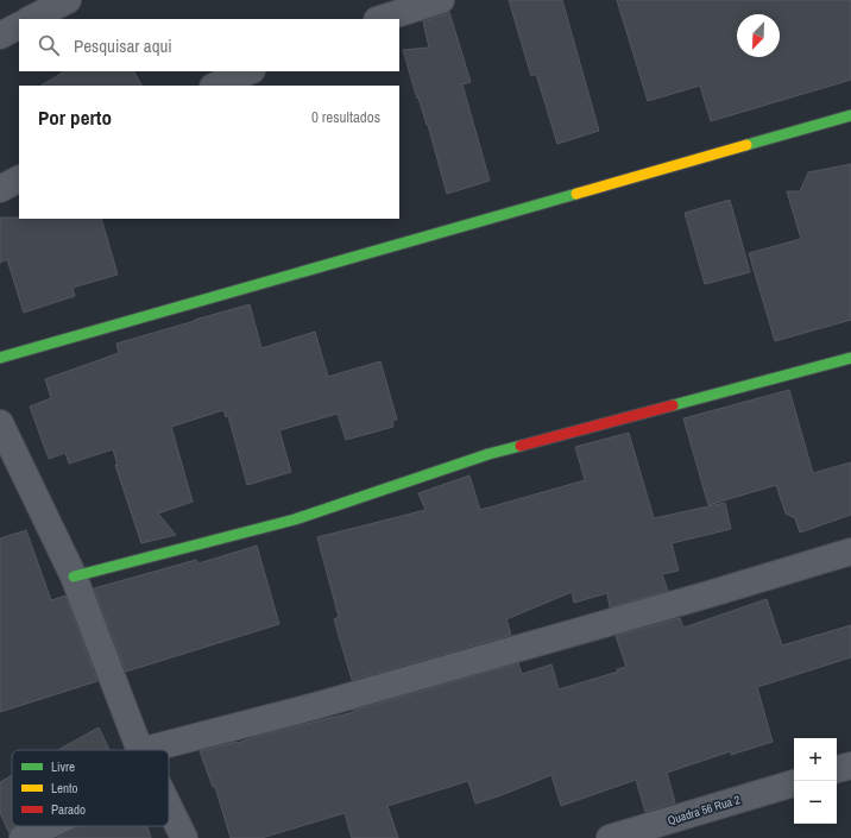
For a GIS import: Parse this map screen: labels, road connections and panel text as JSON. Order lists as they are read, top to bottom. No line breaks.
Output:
{"streets":{"street":["Quadra 56 Rua 2"]},"legend":["Livre","Lento","Parado"],"north":"bottom left","page":{"search":"Pesquisar aqui","heading":["Por perto","0 resultados"],"map_buttons":["+","−"]}}
